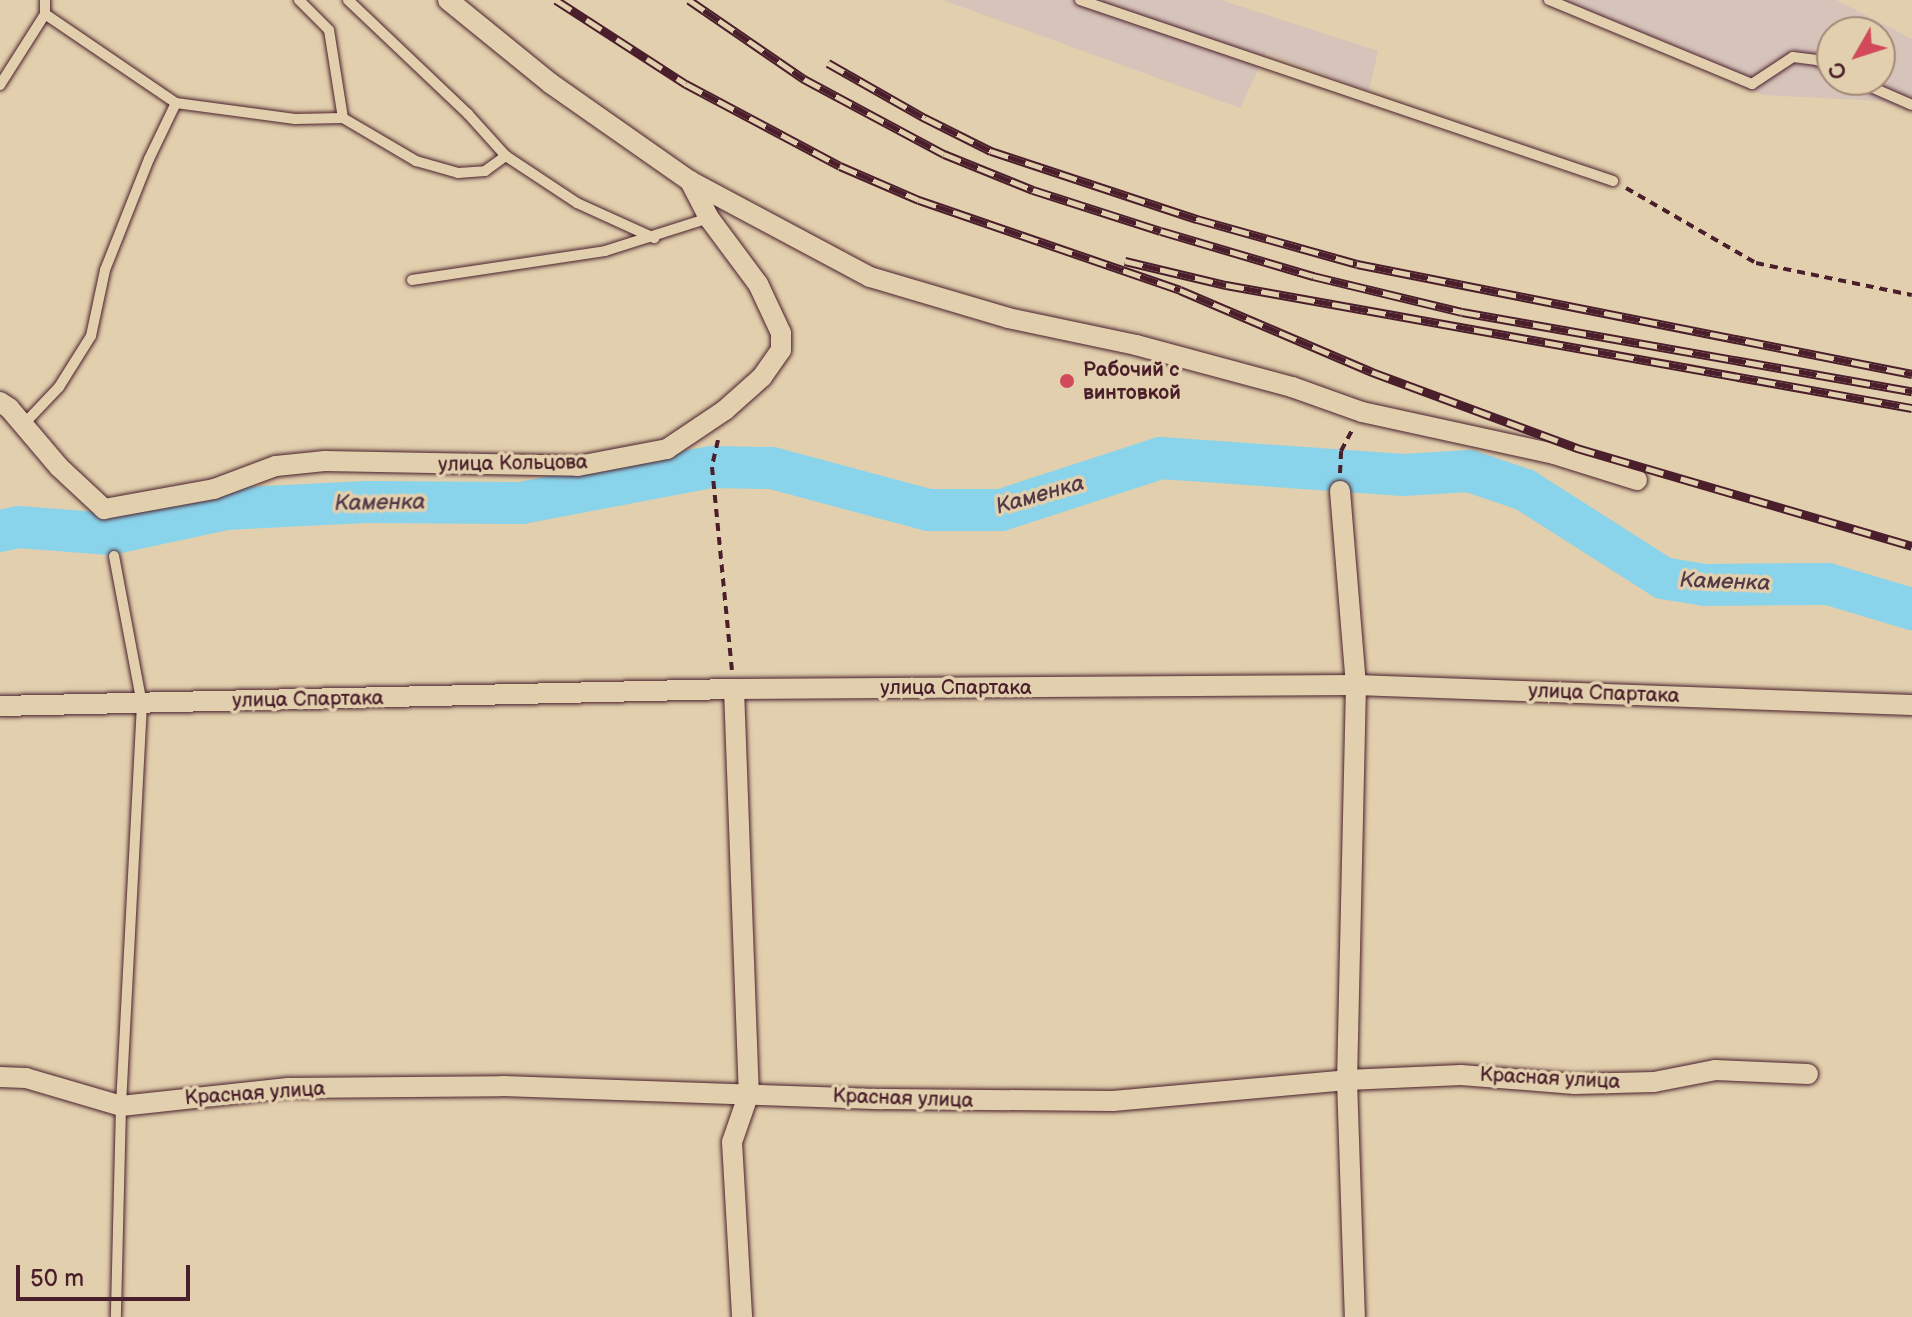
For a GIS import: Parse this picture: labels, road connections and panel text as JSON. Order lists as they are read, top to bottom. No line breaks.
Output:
{"streets":{"street":["улица Кольцова","улица Спартака","Красная улица"]},"water":["Каменка"],"places":["Рабочий с винтовкой"],"scale_bar":"50 m","north":"bottom left"}
